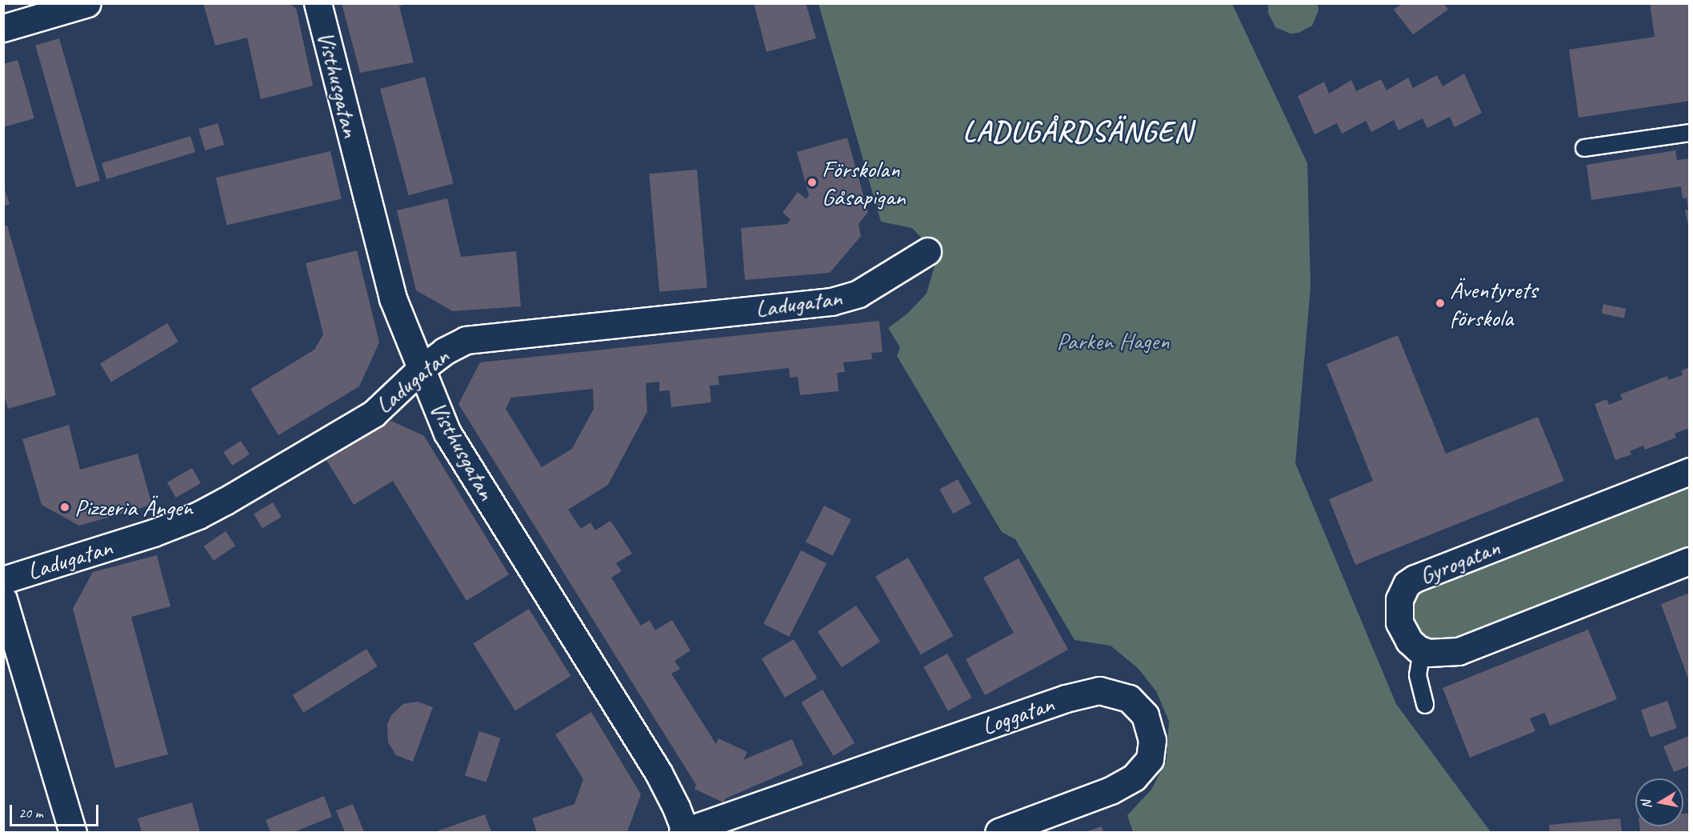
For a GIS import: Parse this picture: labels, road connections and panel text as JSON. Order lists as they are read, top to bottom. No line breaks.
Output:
{"streets":{"street":["Visthusgatan","Ladugatan","Gyrogatan","Loggatan"]},"crossings":[["Visthusgatan","Ladugatan"],["Visthusgatan","Loggatan"]],"districts":["LADUGÅRDSÄNGEN"],"parks":["Parken Hagen"],"places":["Förskolan Gåsapigan","Äventyrets förskola","Pizzeria Ängen"],"scale_bar":"20 m","north":"left"}
